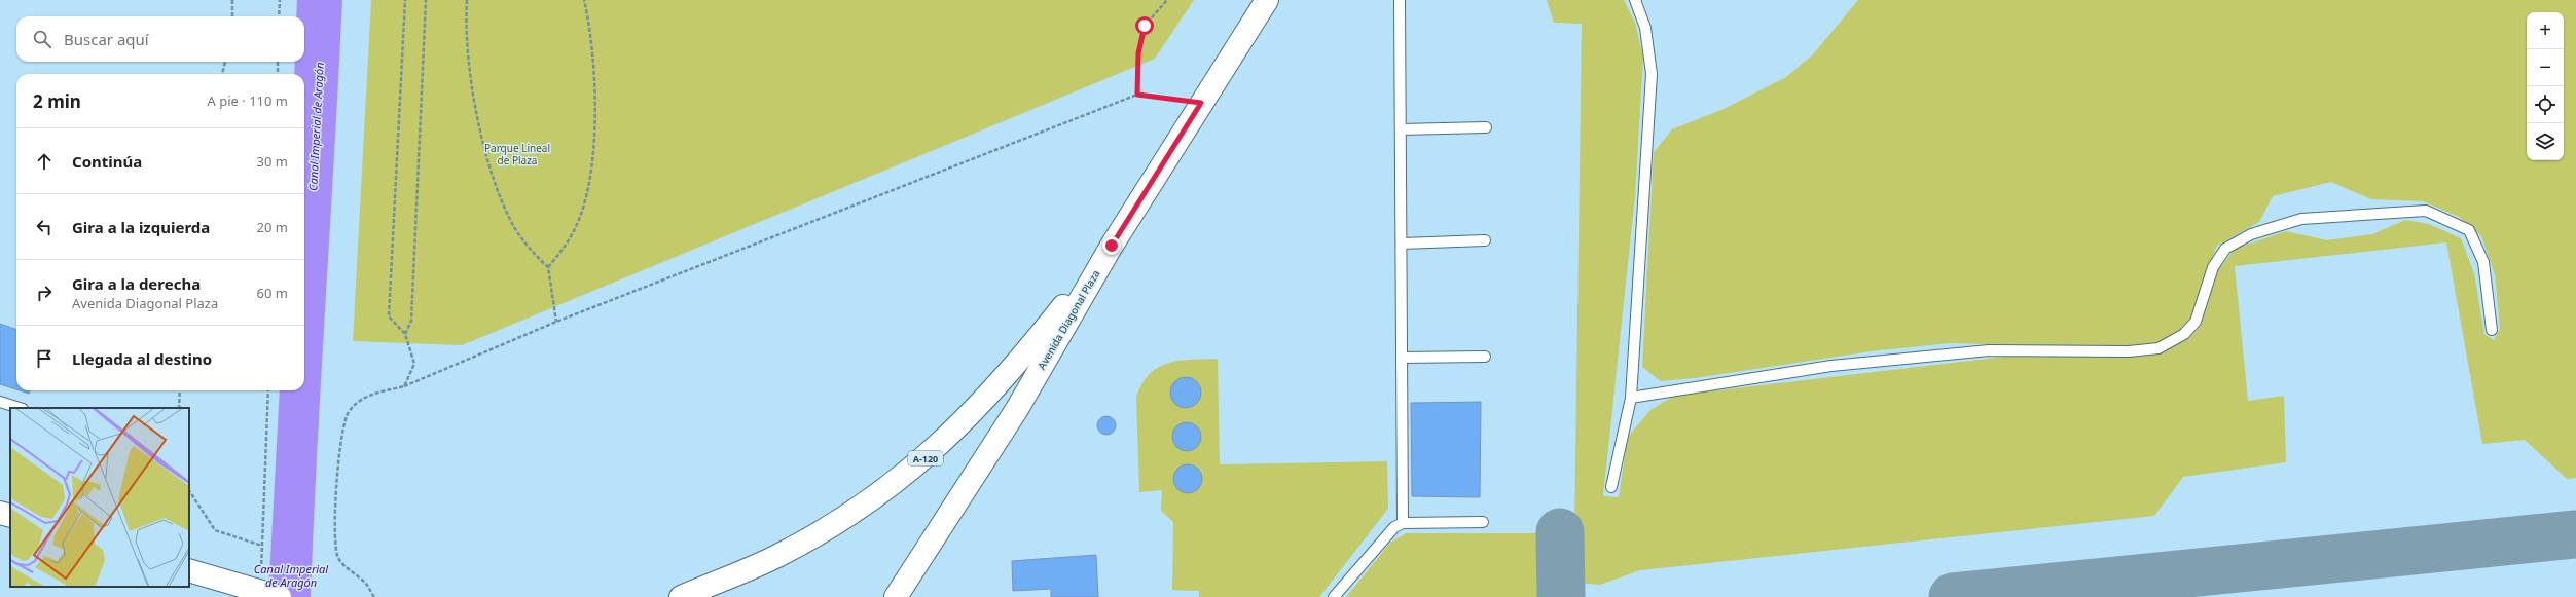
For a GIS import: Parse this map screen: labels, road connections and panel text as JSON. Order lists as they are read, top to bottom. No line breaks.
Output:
{"streets":{"main road":["Avenida Diagonal Plaza","A-120"]},"crossings":[["Avenida Diagonal Plaza","A-120"]],"water":["Canal Imperial de Aragón"],"parks":["Parque Lineal de Plaza"],"page":{"map_buttons":["+","−"],"search":"Buscar aquí","heading":["2 min","A pie · 110 m"],"list":[["Continúa","30 m"],["Gira a la izquierda","20 m"],["Gira a la derecha","Avenida Diagonal Plaza","60 m"],"Llegada al destino"]}}
